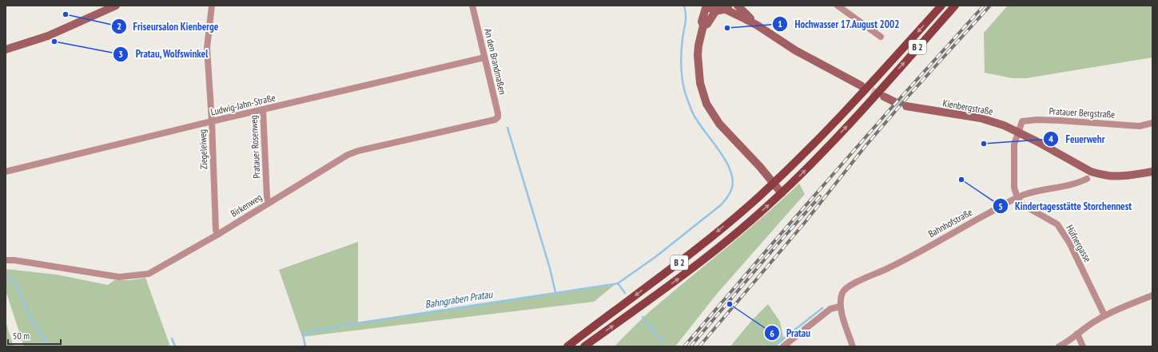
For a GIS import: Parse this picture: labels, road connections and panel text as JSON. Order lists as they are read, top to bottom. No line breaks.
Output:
{"streets":{"main road":["B 2"],"street":["An den Brandmaßen","Ludwig-Jahn-Straße","Kienbergstraße","Pratauer Bergstraße","Pratauer Rosenweg","Ziegeleiweg","Birkenweg","Bahnhofstraße","Hüfnergasse"]},"crossings":[["An den Brandmaßen","Ludwig-Jahn-Straße"],["An den Brandmaßen","Birkenweg"],["Ludwig-Jahn-Straße","Pratauer Rosenweg"],["Ludwig-Jahn-Straße","Ziegeleiweg"],["Kienbergstraße","Pratauer Bergstraße"],["Pratauer Rosenweg","Birkenweg"],["Ziegeleiweg","Birkenweg"],["Bahnhofstraße","Hüfnergasse"]],"water":["Bahngraben Pratau"],"places":["Friseursalon Kienberge","Hochwasser 17.August 2002","Pratau, Wolfswinkel","Feuerwehr","Kindertagesstätte Storchennest","Pratau"],"scale_bar":"50 m"}
